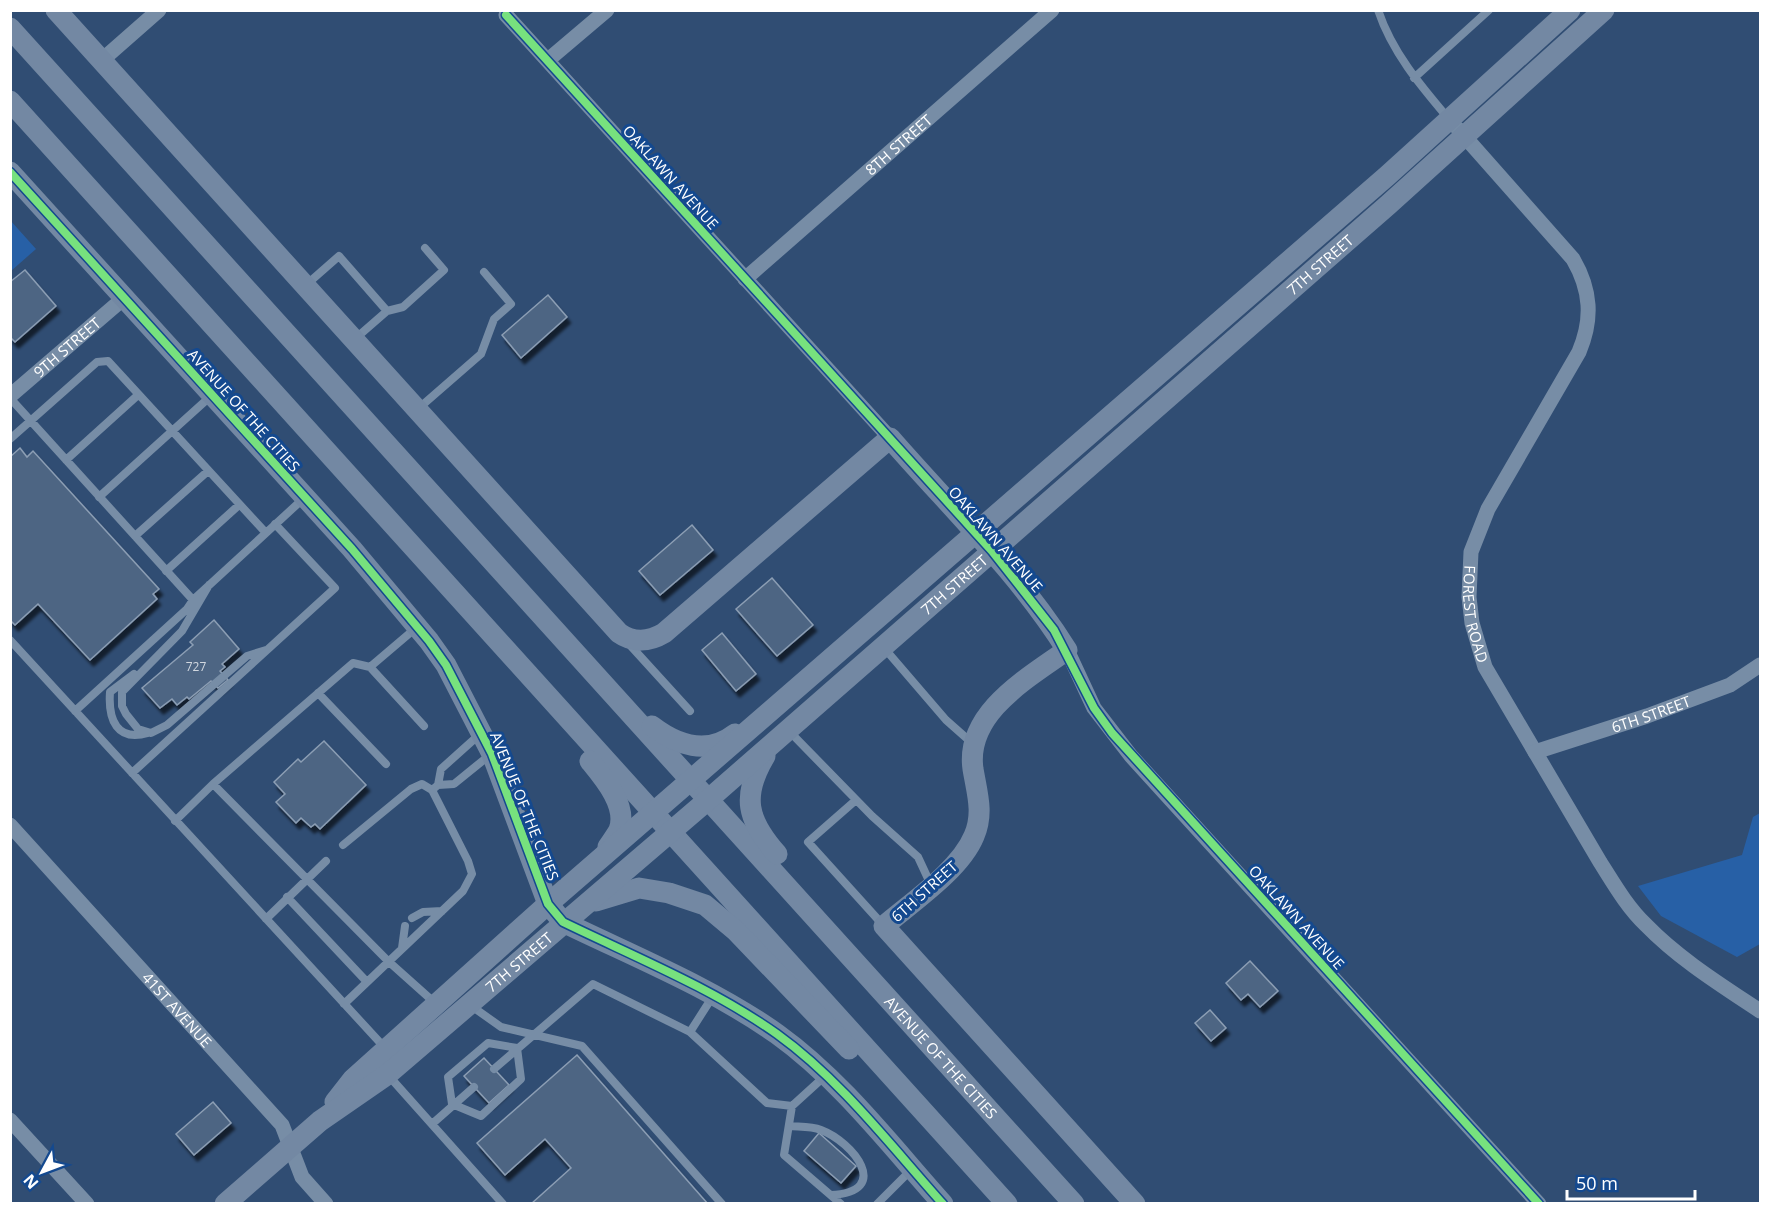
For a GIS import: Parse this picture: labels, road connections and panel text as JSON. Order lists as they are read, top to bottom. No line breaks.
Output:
{"streets":{"main road":["OAKLAWN AVENUE","7TH STREET","AVENUE OF THE CITIES","6TH STREET"],"street":["8TH STREET","9TH STREET","FOREST ROAD","41ST AVENUE"]},"crossings":[["8TH STREET","OAKLAWN AVENUE"],["OAKLAWN AVENUE","7TH STREET"],["OAKLAWN AVENUE","6TH STREET"],["7TH STREET","AVENUE OF THE CITIES"],["7TH STREET","FOREST ROAD"],["7TH STREET","41ST AVENUE"],["9TH STREET","AVENUE OF THE CITIES"],["FOREST ROAD","6TH STREET"]],"house_numbers":["727"],"scale_bar":"50 m","north":"bottom left"}
